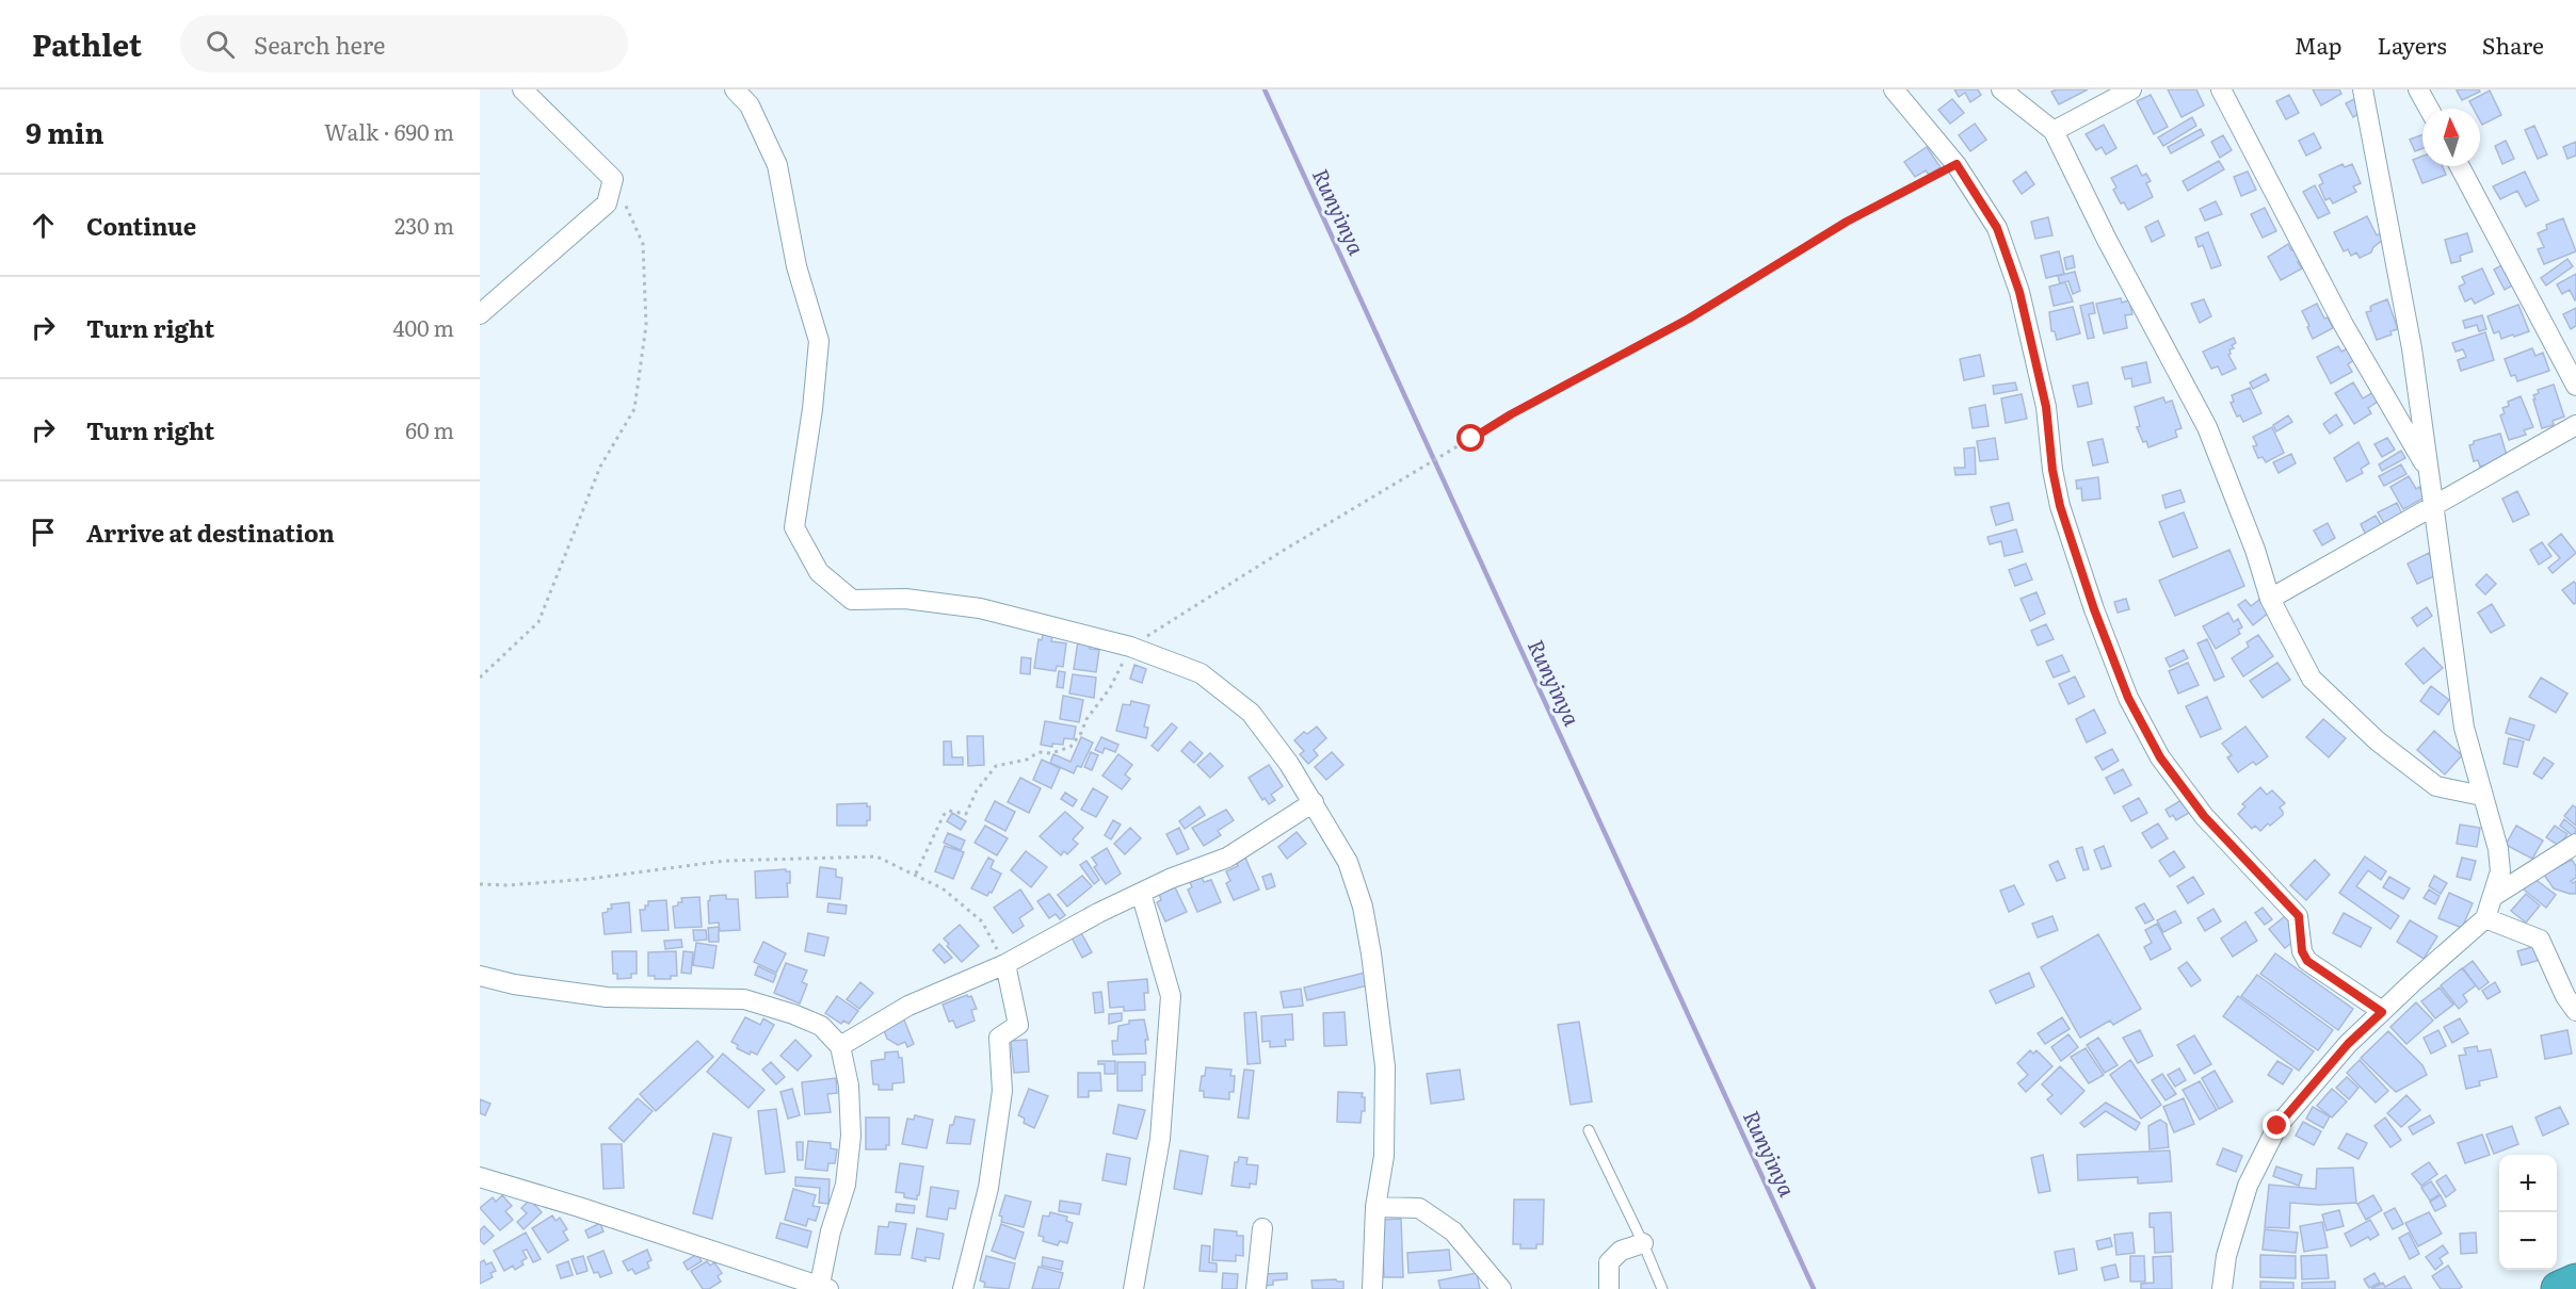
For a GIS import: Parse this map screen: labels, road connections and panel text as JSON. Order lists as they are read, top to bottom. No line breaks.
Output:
{"water":["Runyinya"],"north":"top","page":{"header":"Pathlet","search":"Search here","nav":["Map","Layers","Share"],"heading":["9 min","Walk · 690 m"],"list":[["Continue","230 m"],["Turn right","400 m"],["Turn right","60 m"],"Arrive at destination"],"map_buttons":["+","−"]}}
